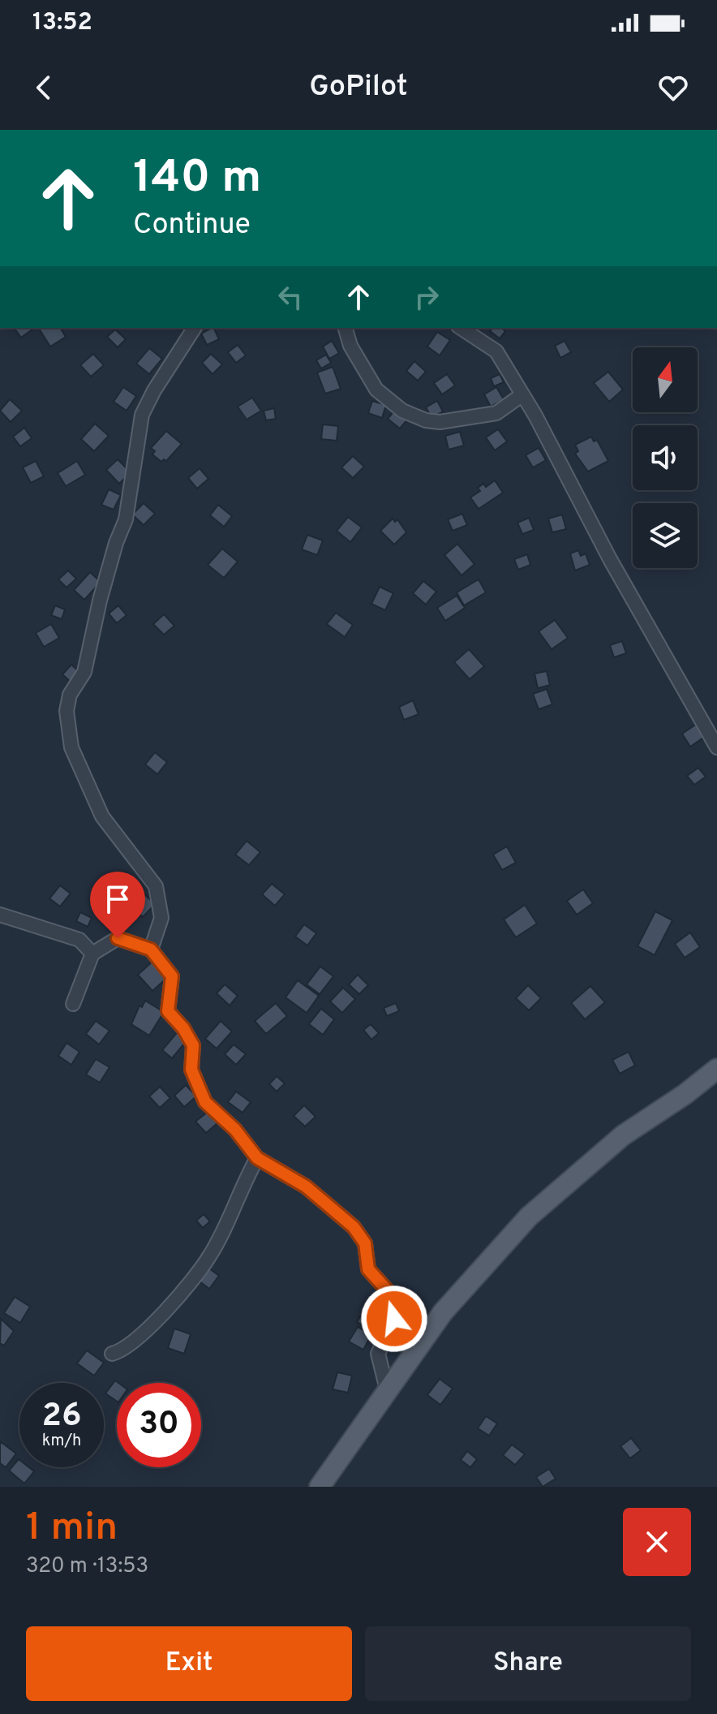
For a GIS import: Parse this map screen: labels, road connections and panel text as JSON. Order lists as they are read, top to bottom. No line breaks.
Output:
{"north":"top","page":{"status":"13:52","header":"GoPilot","turn":["140 m","Continue"],"speed":"26 km/h","limit":"30","heading":["1 min","320 m · 13:53"],"buttons":["Exit","Share"]}}
